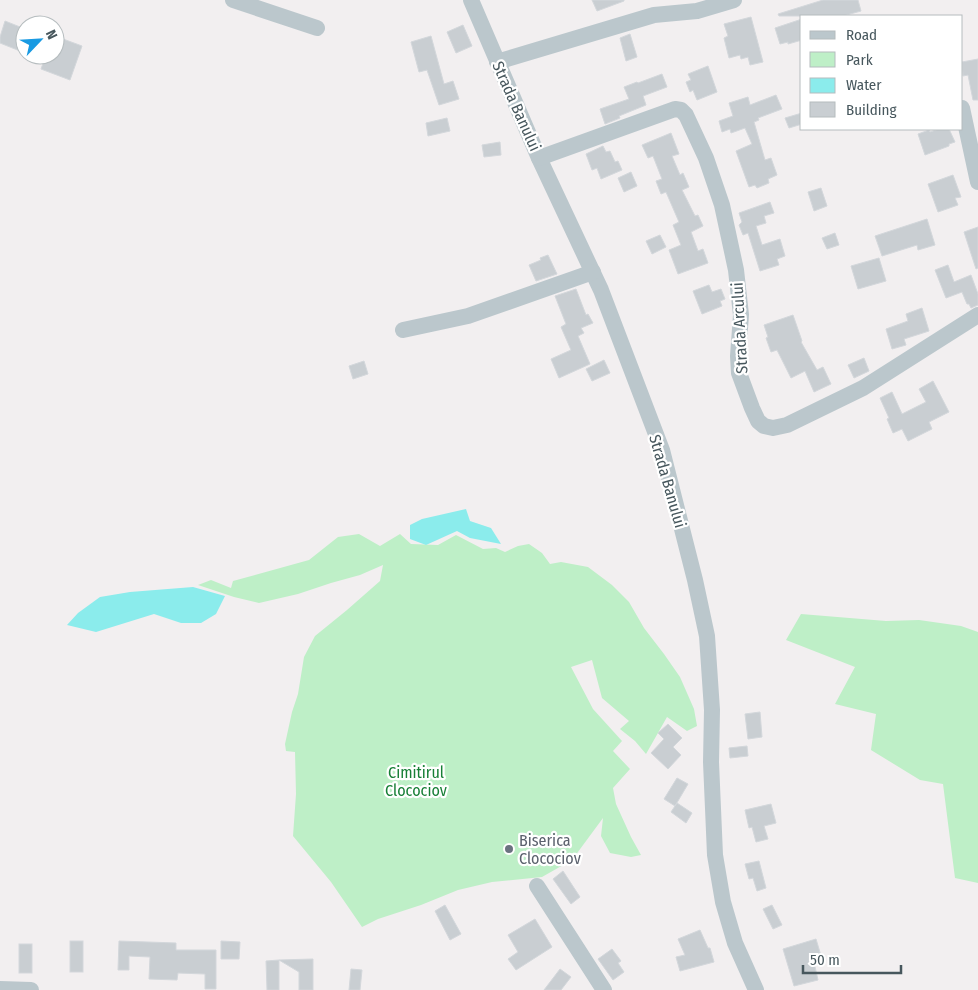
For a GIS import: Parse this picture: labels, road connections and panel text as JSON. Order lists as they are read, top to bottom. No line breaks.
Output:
{"streets":{"street":["Strada Banului","Strada Arcului"]},"crossings":[["Strada Banului","Strada Arcului"]],"parks":["Cimitirul Clocociov"],"places":["Biserica Clocociov"],"legend":["Road","Park","Water","Building"],"scale_bar":"50 m","north":"top right"}
